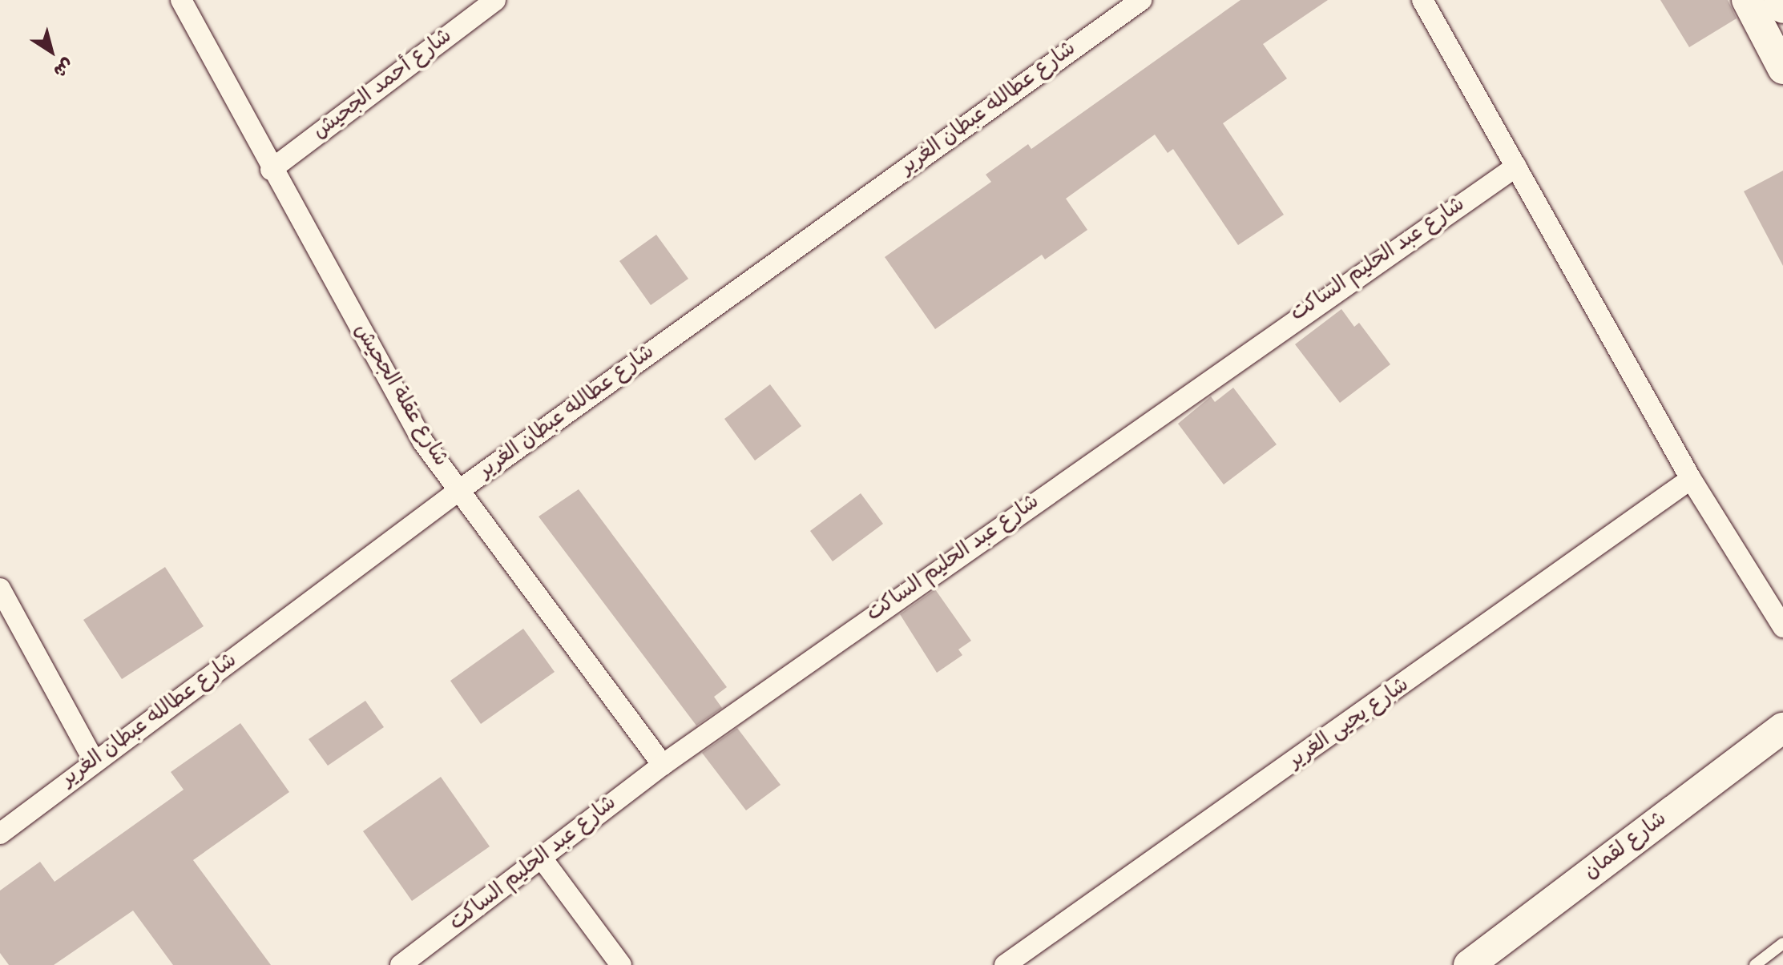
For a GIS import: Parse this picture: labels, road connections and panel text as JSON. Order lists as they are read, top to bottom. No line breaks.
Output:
{"streets":{"street":["شارع أحمد الجحيش","شارع عطالله عبطان الغرير","شارع عبد الحليم الساكت","شارع عقلة الجحيش","شارع يحيى الغرير","شارع لقمان"]},"crossings":[["شارع أحمد الجحيش","شارع عقلة الجحيش"],["شارع عطالله عبطان الغرير","شارع عقلة الجحيش"],["شارع عبد الحليم الساكت","شارع عقلة الجحيش"]],"north":"bottom right"}
